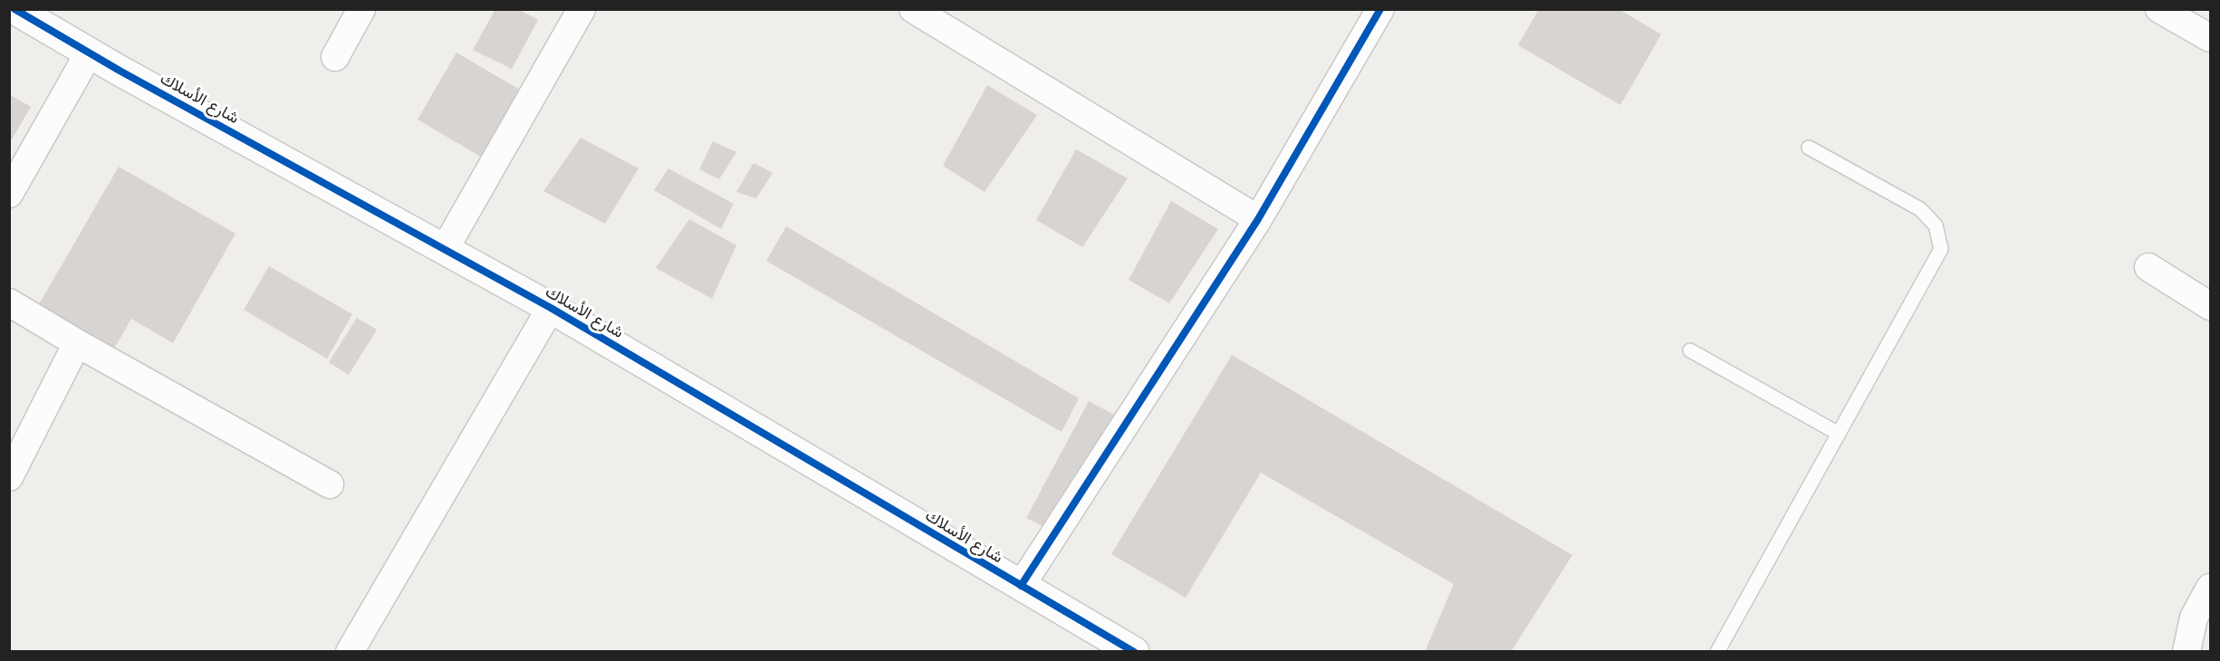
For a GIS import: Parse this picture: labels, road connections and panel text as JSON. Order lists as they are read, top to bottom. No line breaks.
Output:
{"streets":{"street":["شارع الأسلاك"]}}
